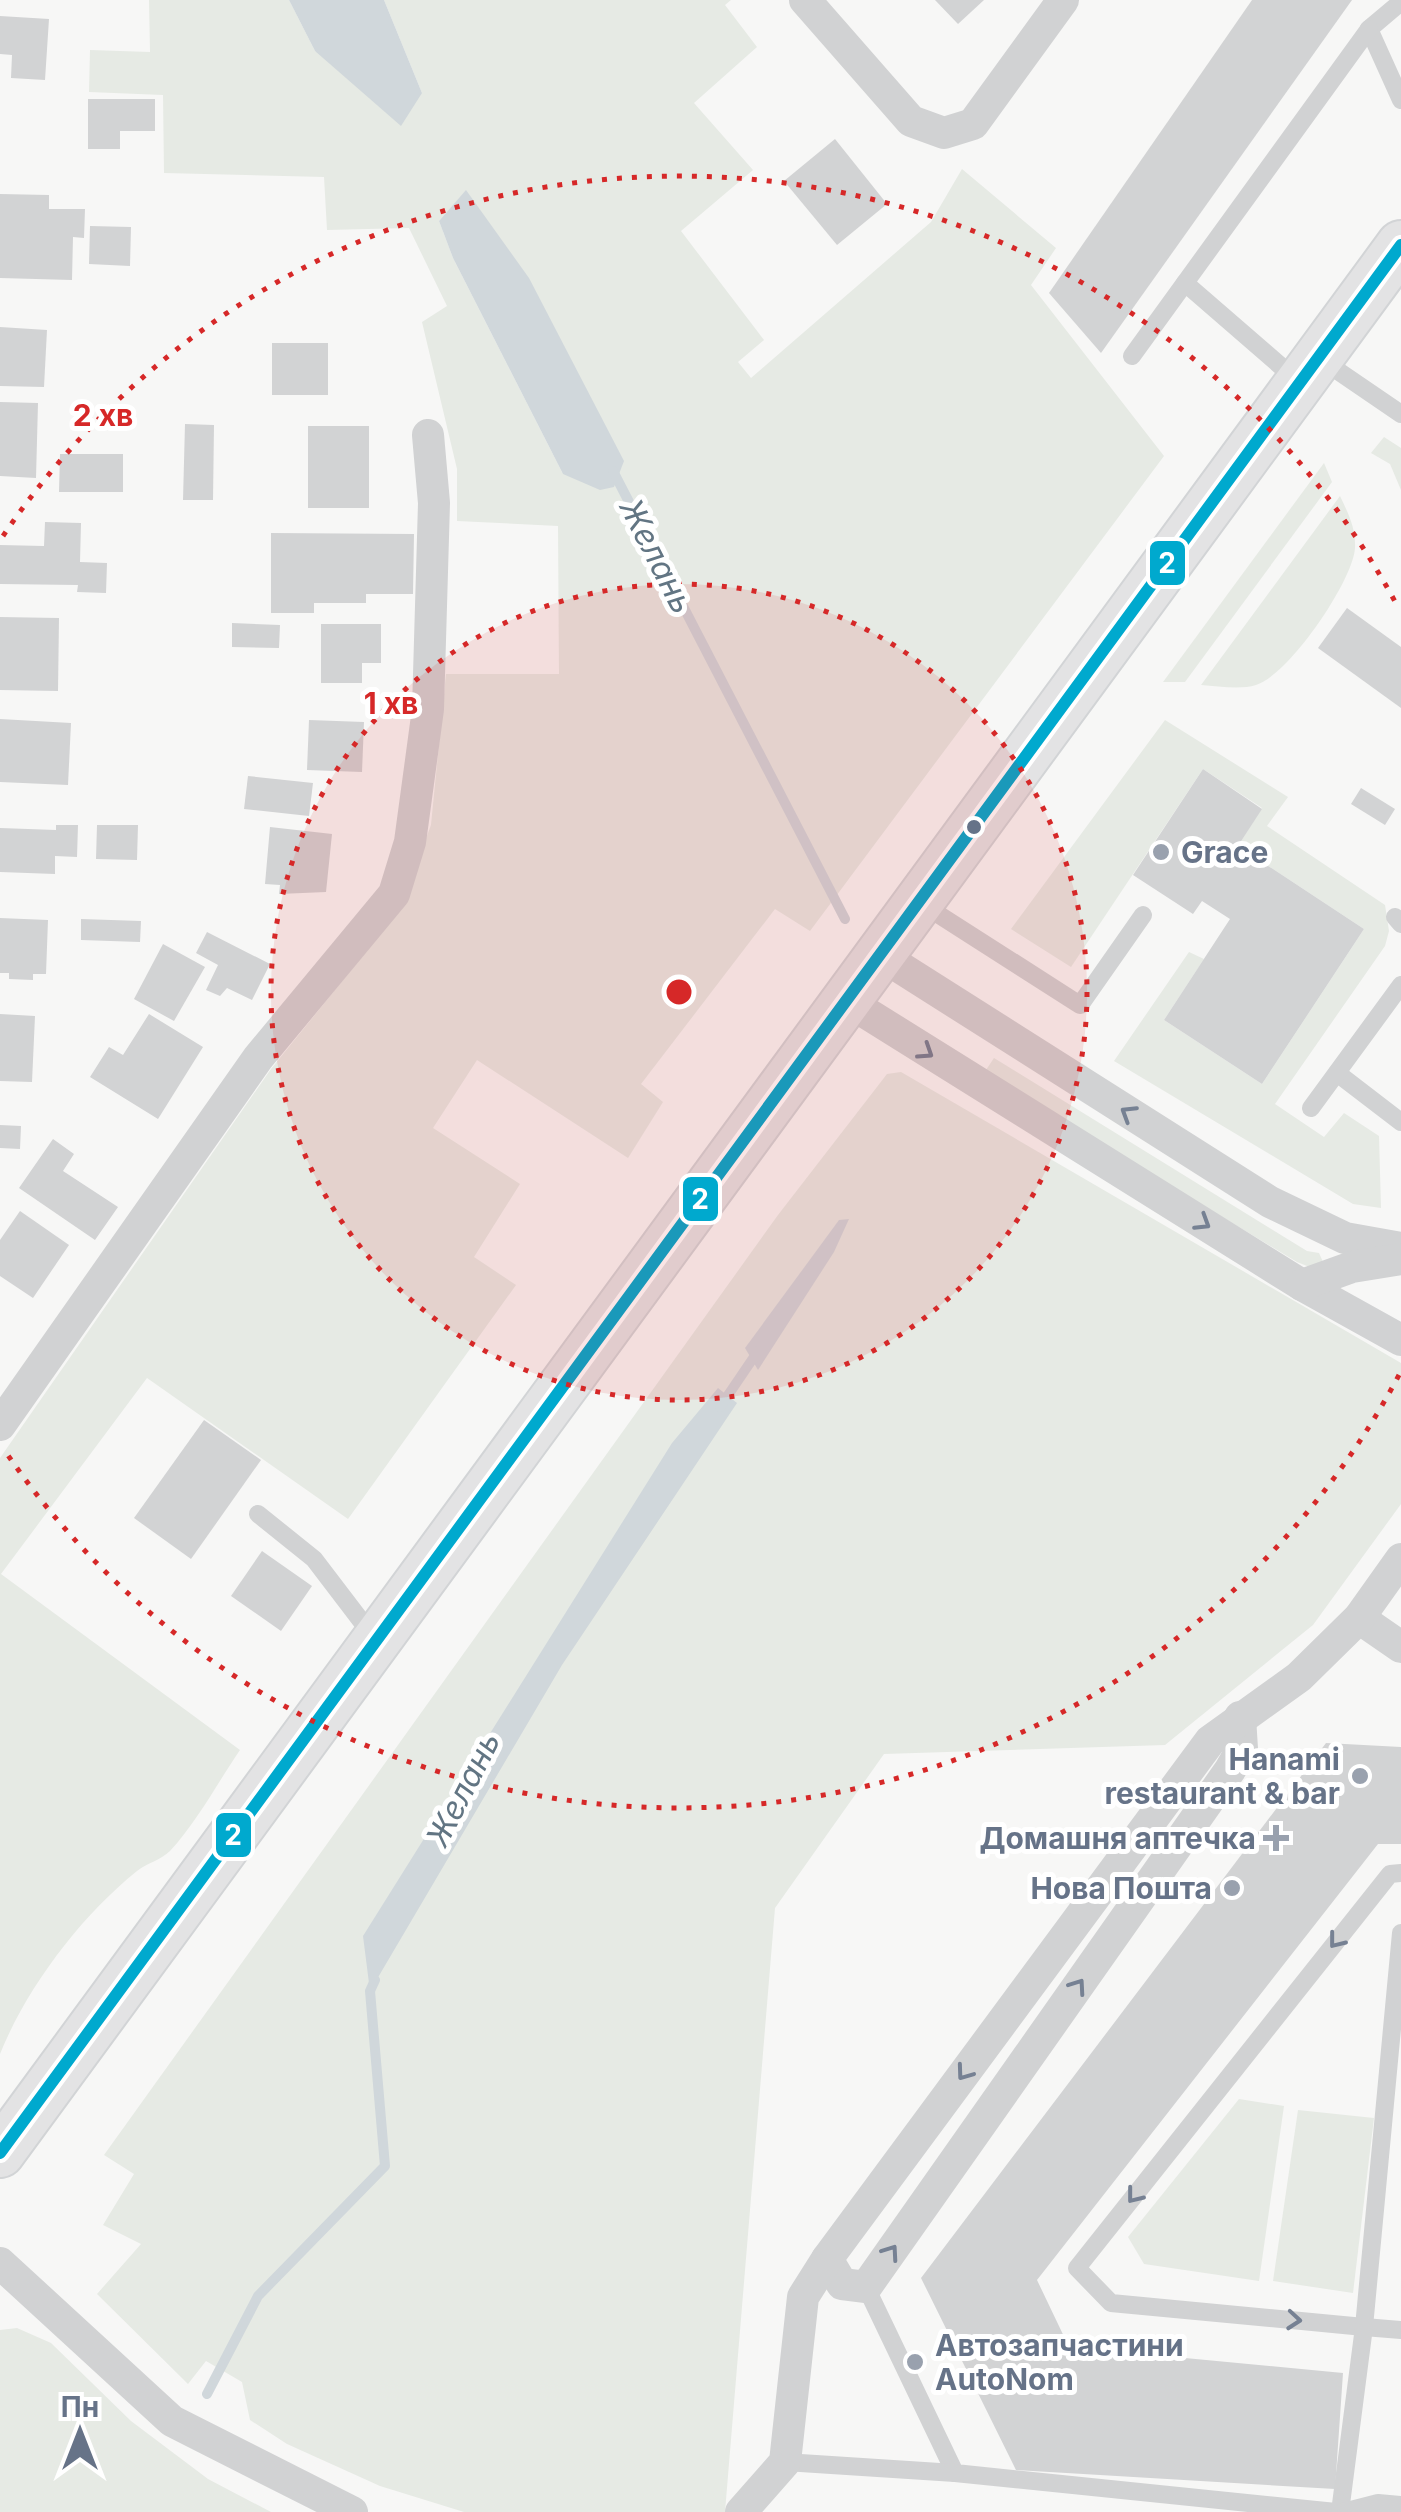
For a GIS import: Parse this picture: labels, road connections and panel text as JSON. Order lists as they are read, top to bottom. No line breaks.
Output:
{"water":["Желань"],"places":{"other":["Grace","Hanami restaurant & bar","Нова Пошта","Автозапчастини AutoNom"],"health":["Домашня аптечка"]},"lines":["transit line 2"],"north":"top","rings":["2 хв","1 хв"]}
